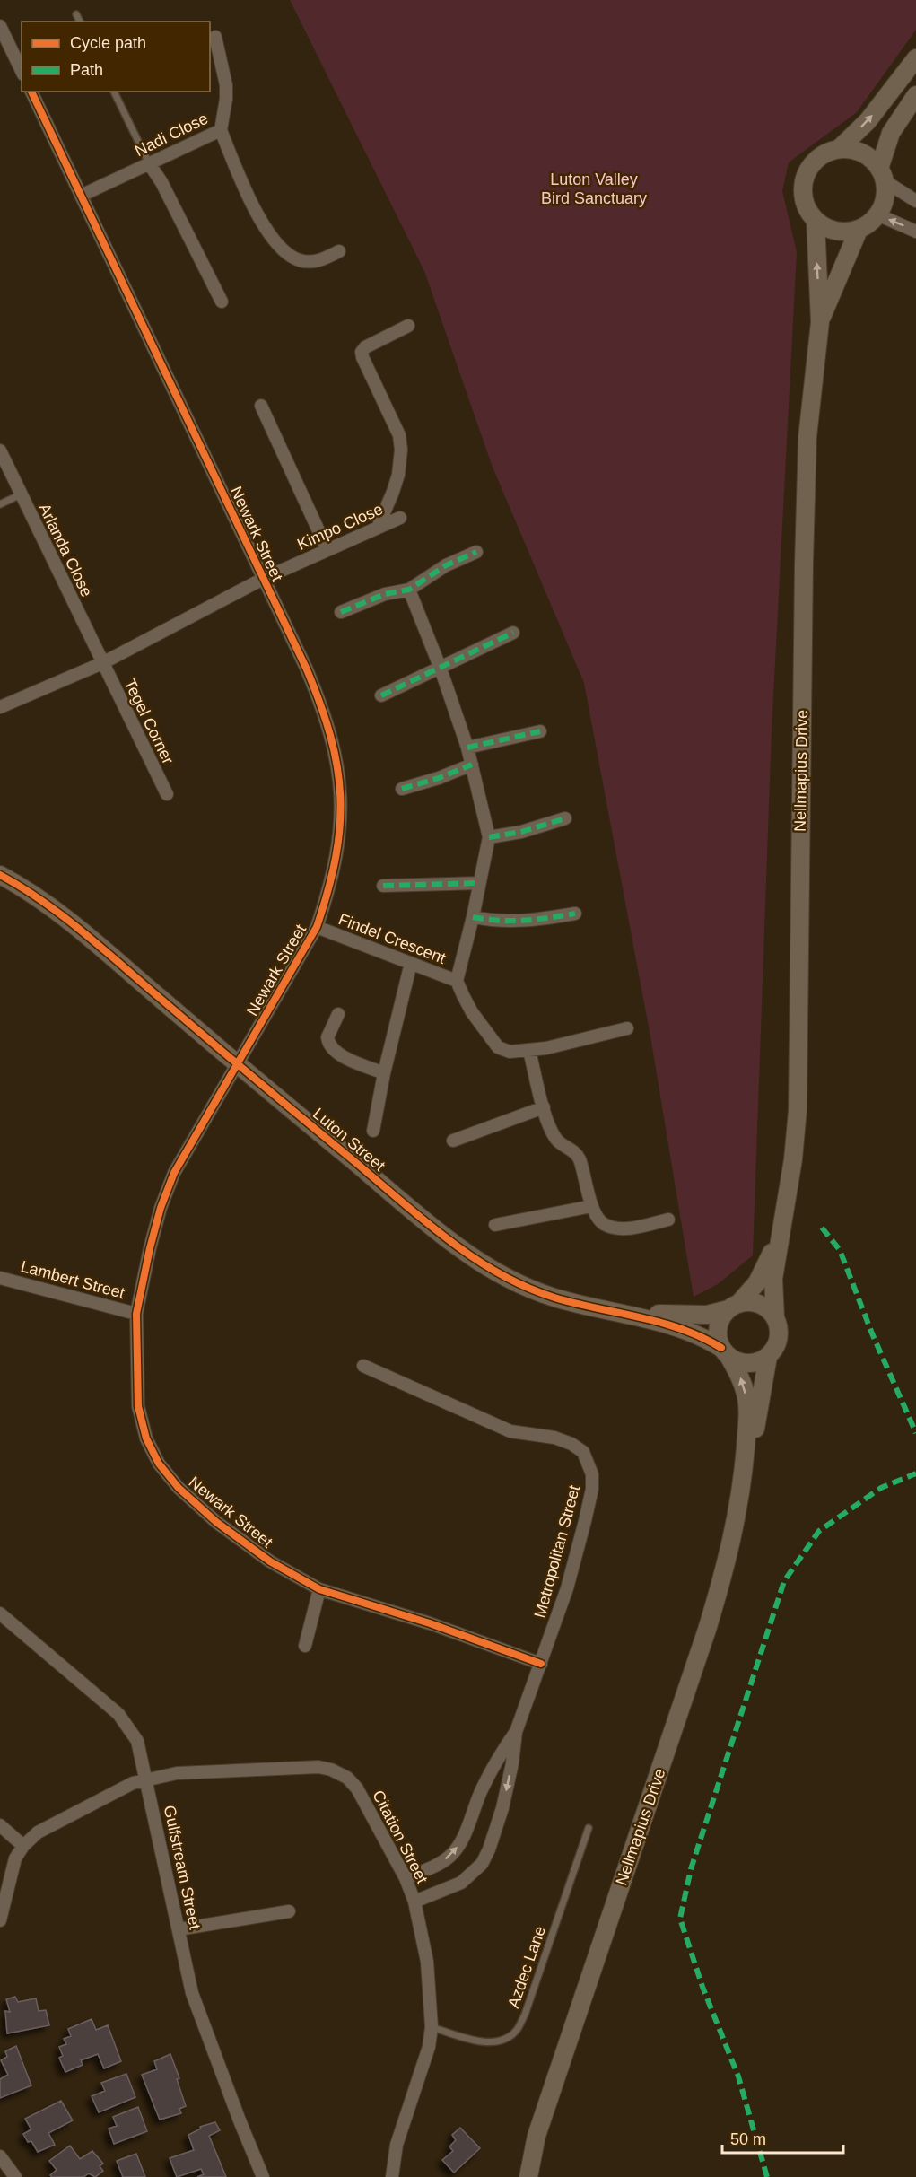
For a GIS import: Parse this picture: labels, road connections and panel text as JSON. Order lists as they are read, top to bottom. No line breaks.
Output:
{"streets":{"main road":["Nellmapius Drive","Luton Street"],"street":["Nadi Close","Kimpo Close","Newark Street","Arlanda Close","Tegel Corner","Findel Crescent","Lambert Street","Metropolitan Street","Citation Street","Gulfstream Street"],"lane":["Azdec Lane"]},"crossings":[["Nadi Close","Newark Street"],["Kimpo Close","Newark Street"],["Newark Street","Findel Crescent"],["Newark Street","Luton Street"],["Newark Street","Lambert Street"],["Newark Street","Metropolitan Street"],["Arlanda Close","Tegel Corner"],["Nellmapius Drive","Luton Street"],["Metropolitan Street","Citation Street"],["Citation Street","Gulfstream Street"],["Citation Street","Azdec Lane"]],"parks":["Luton Valley Bird Sanctuary"],"legend":["Cycle path","Path"],"scale_bar":"50 m"}
